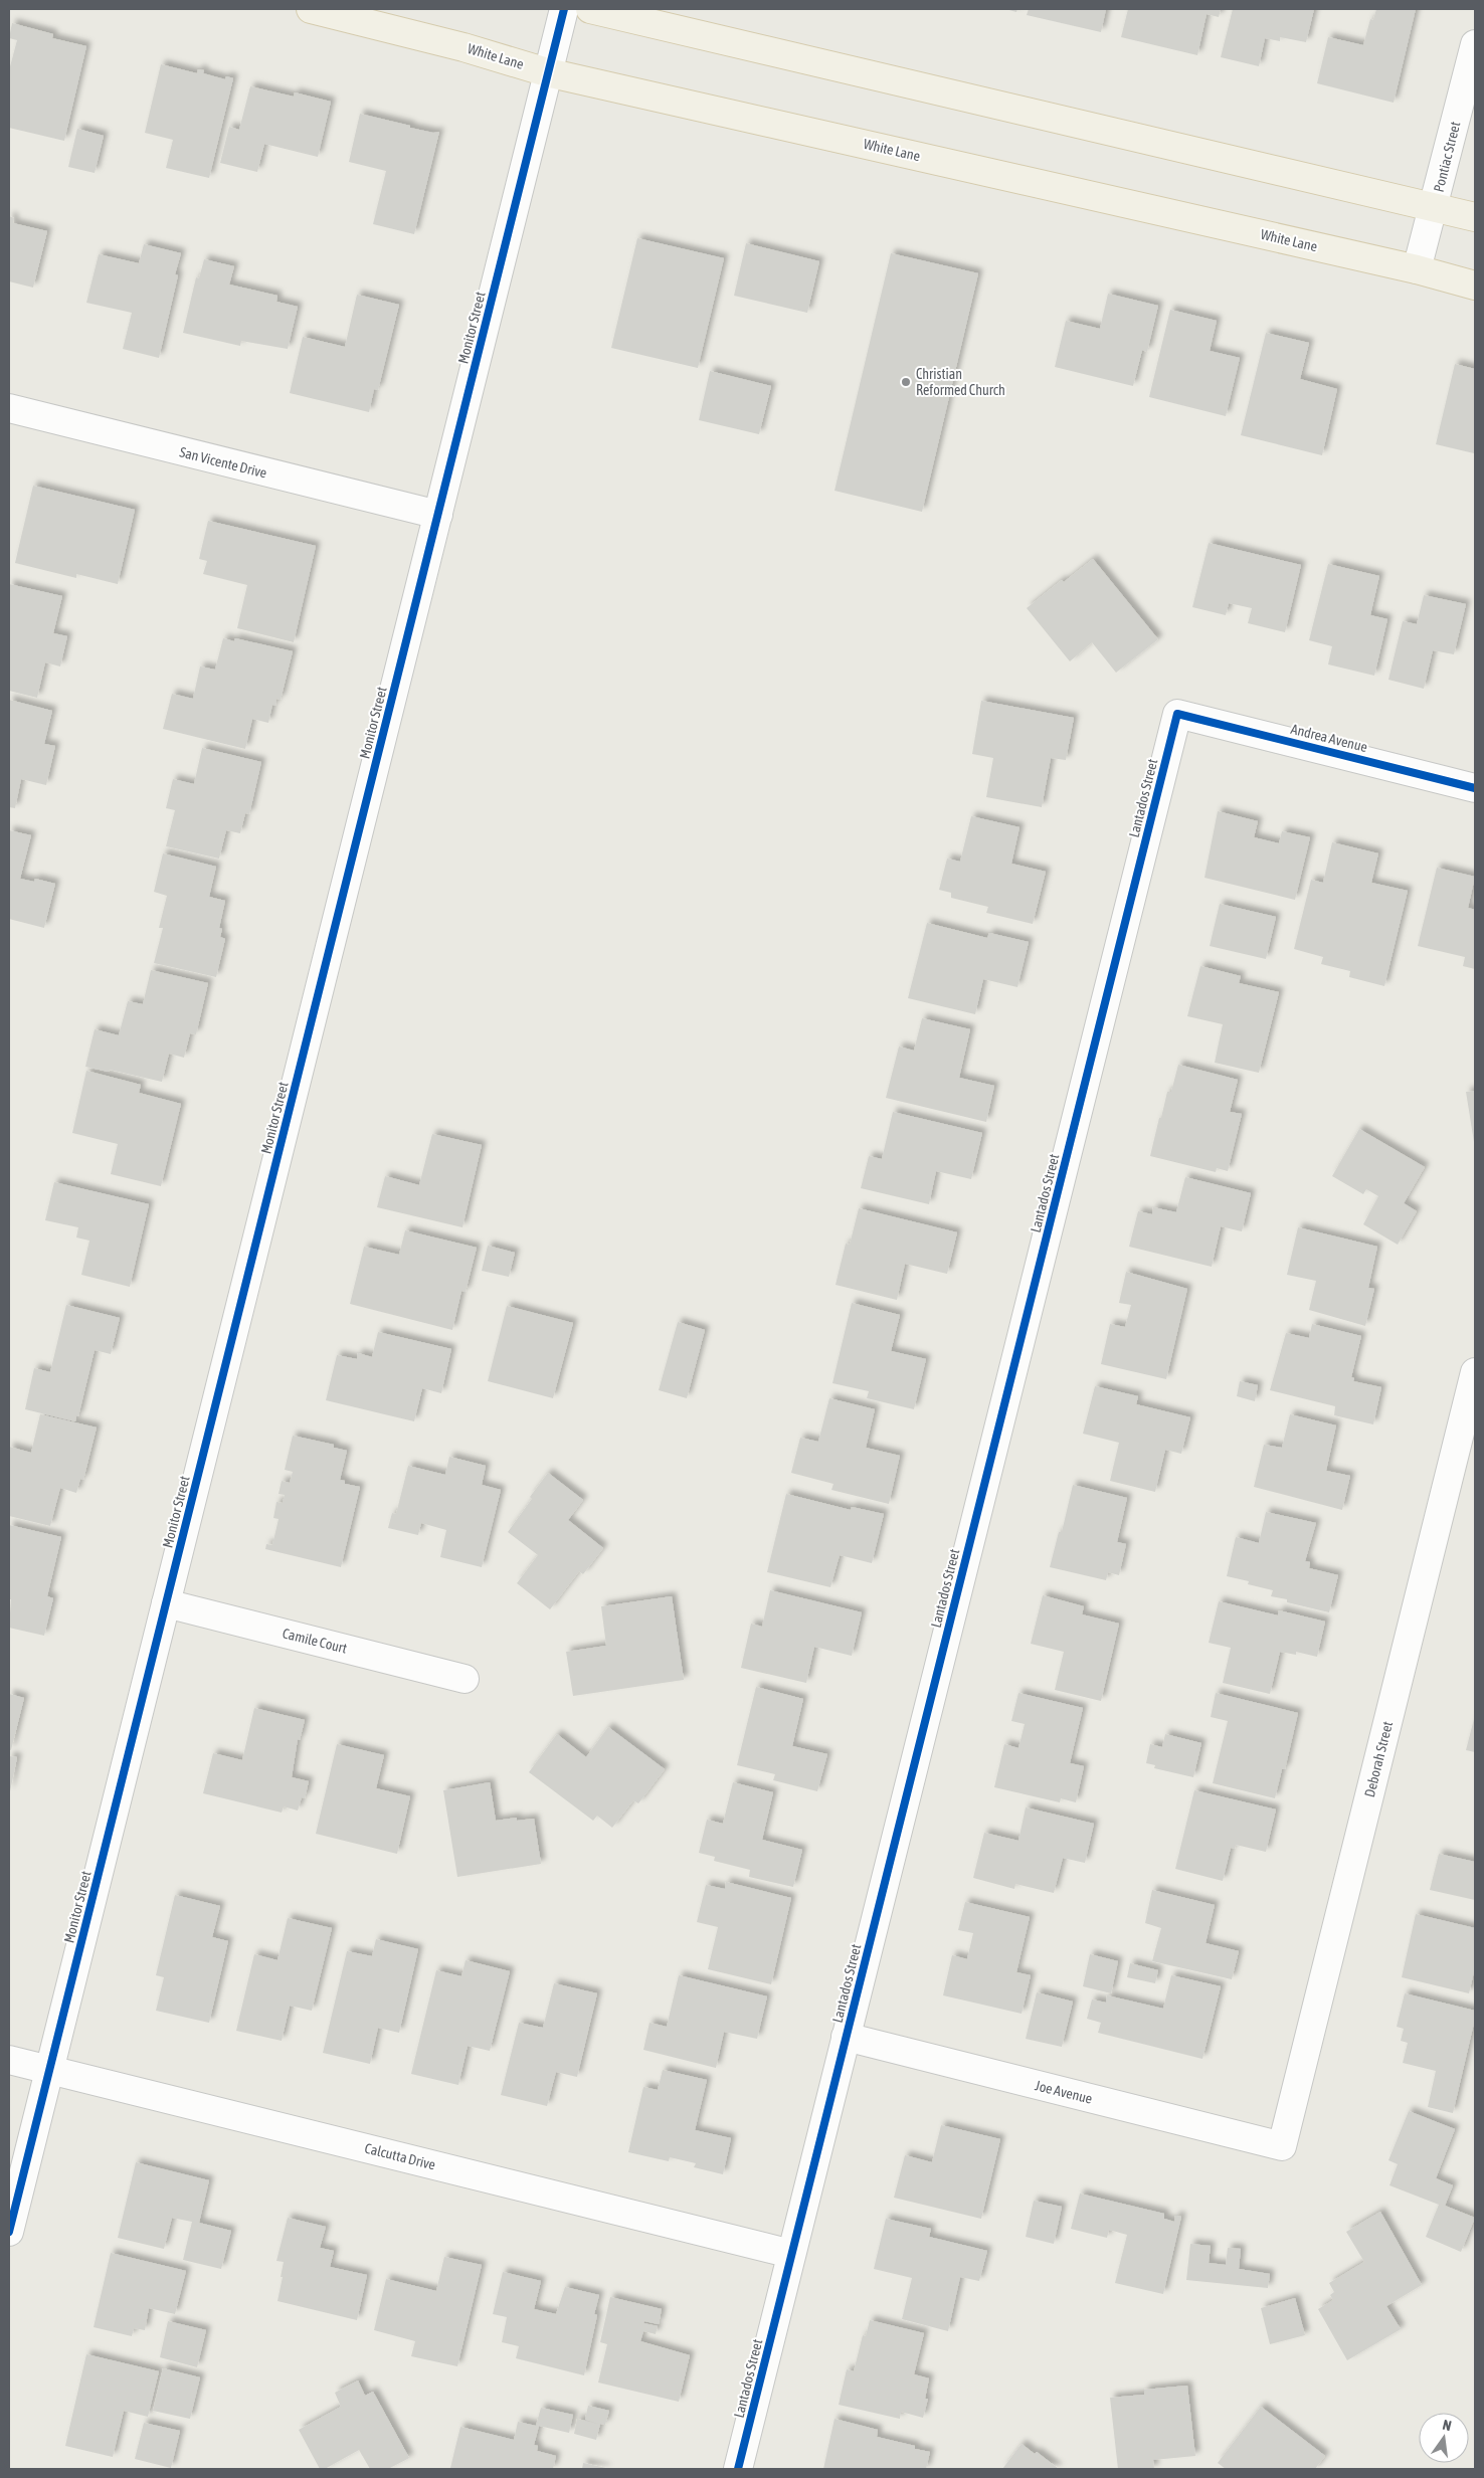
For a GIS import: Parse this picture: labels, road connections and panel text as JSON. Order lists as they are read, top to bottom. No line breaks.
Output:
{"streets":{"main road":["White Lane"],"street":["Pontiac Street","Monitor Street","San Vicente Drive","Andrea Avenue","Lantados Street","Camile Court","Deborah Street","Joe Avenue","Calcutta Drive"]},"crossings":[["White Lane","Pontiac Street"],["White Lane","Monitor Street"],["Monitor Street","San Vicente Drive"],["Monitor Street","Camile Court"],["Monitor Street","Calcutta Drive"],["Andrea Avenue","Lantados Street"],["Lantados Street","Joe Avenue"],["Lantados Street","Calcutta Drive"],["Deborah Street","Joe Avenue"]],"places":["Christian Reformed Church"],"north":"top"}
